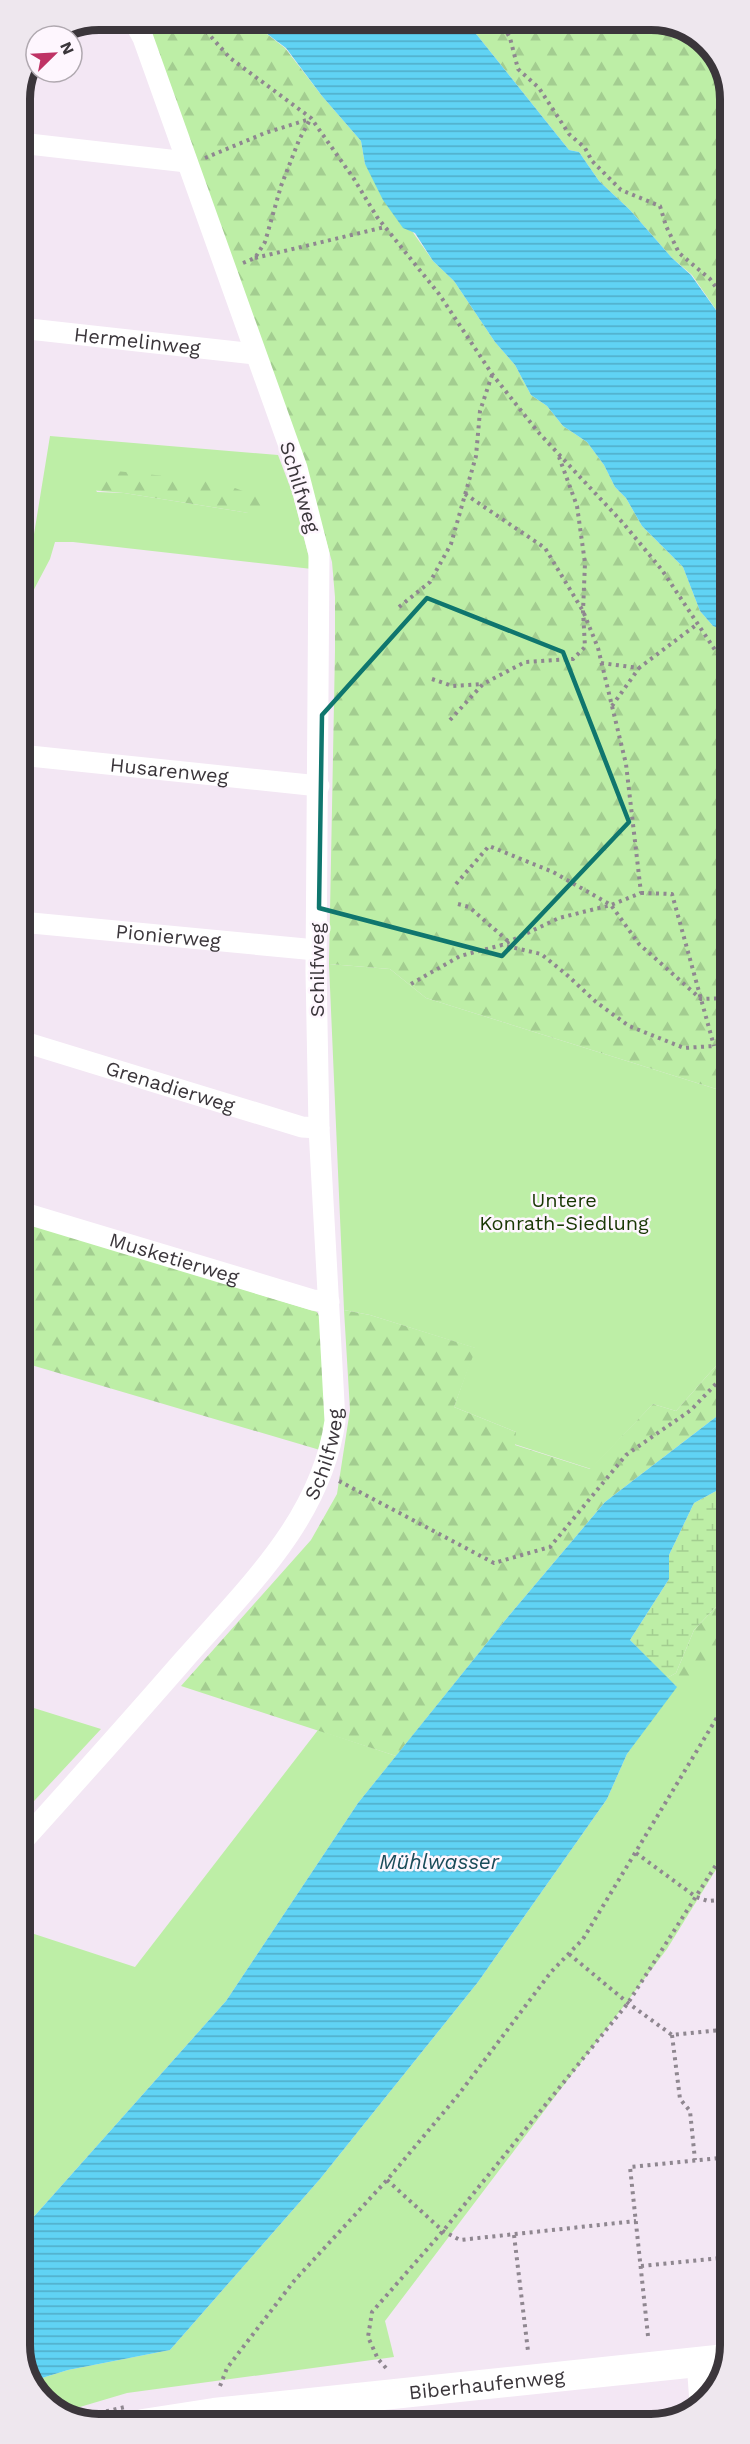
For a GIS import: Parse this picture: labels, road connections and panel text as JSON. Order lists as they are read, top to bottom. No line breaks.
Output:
{"streets":{"main road":["Biberhaufenweg"],"street":["Hermelinweg","Schilfweg","Husarenweg","Pionierweg","Grenadierweg","Musketierweg"]},"crossings":[["Hermelinweg","Schilfweg"],["Schilfweg","Husarenweg"],["Schilfweg","Pionierweg"],["Schilfweg","Grenadierweg"],["Schilfweg","Musketierweg"]],"water":["Mühlwasser"],"parks":["Untere Konrath-Siedlung"],"north":"top right"}
